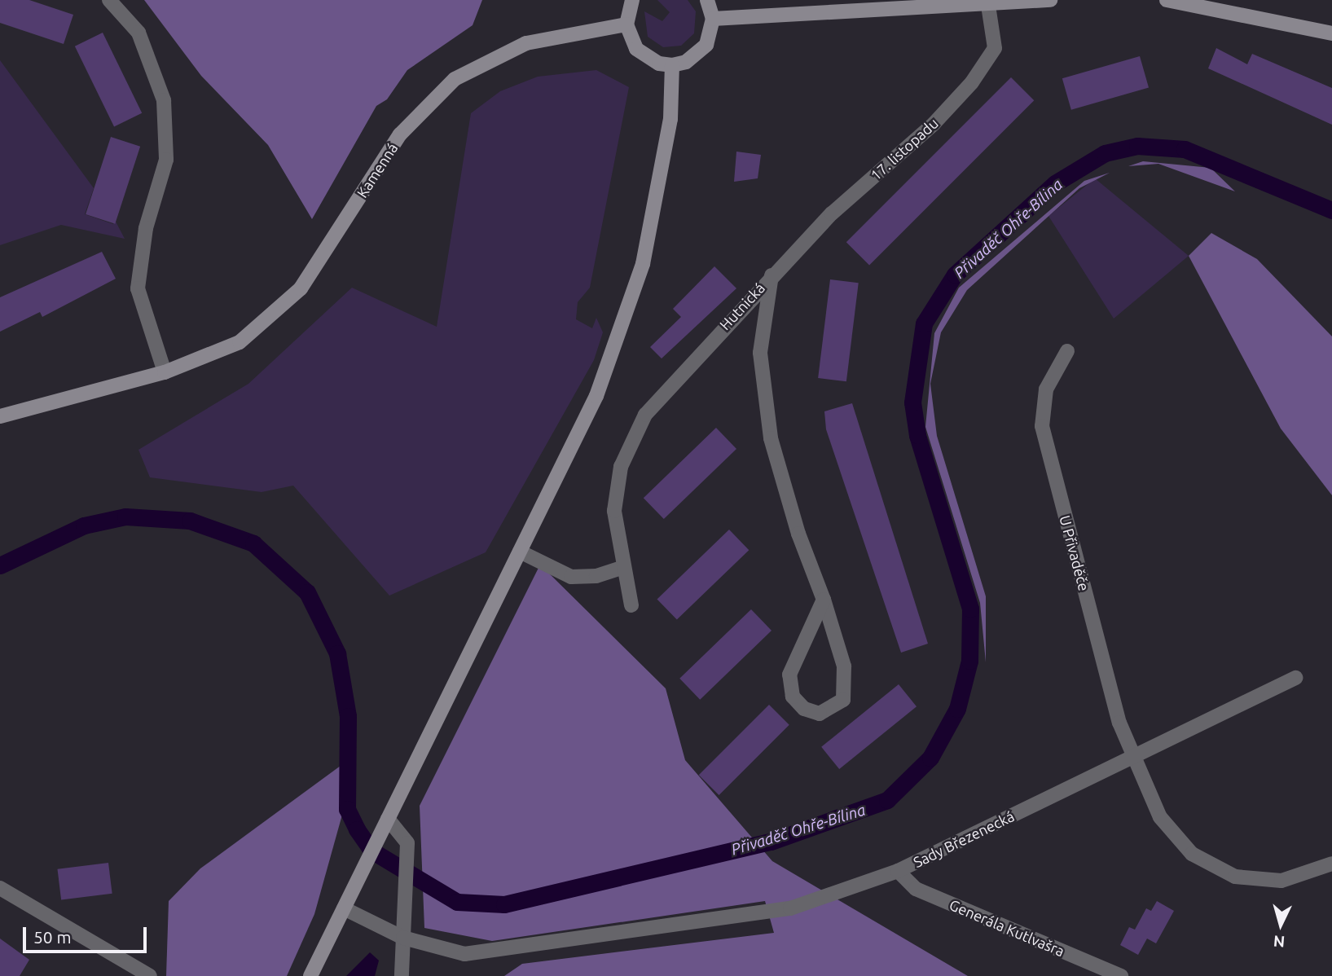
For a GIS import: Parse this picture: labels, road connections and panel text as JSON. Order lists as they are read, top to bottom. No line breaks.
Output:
{"streets":{"street":["17. listopadu","Kamenná","Hutnická","U Přivaděče","Sady Březenecká","Generála Kutlvašra"]},"crossings":[["17. listopadu","Hutnická"],["U Přivaděče","Sady Březenecká"],["Sady Březenecká","Generála Kutlvašra"]],"water":["Přivaděč Ohře-Bílina"],"scale_bar":"50 m","north":"bottom"}
